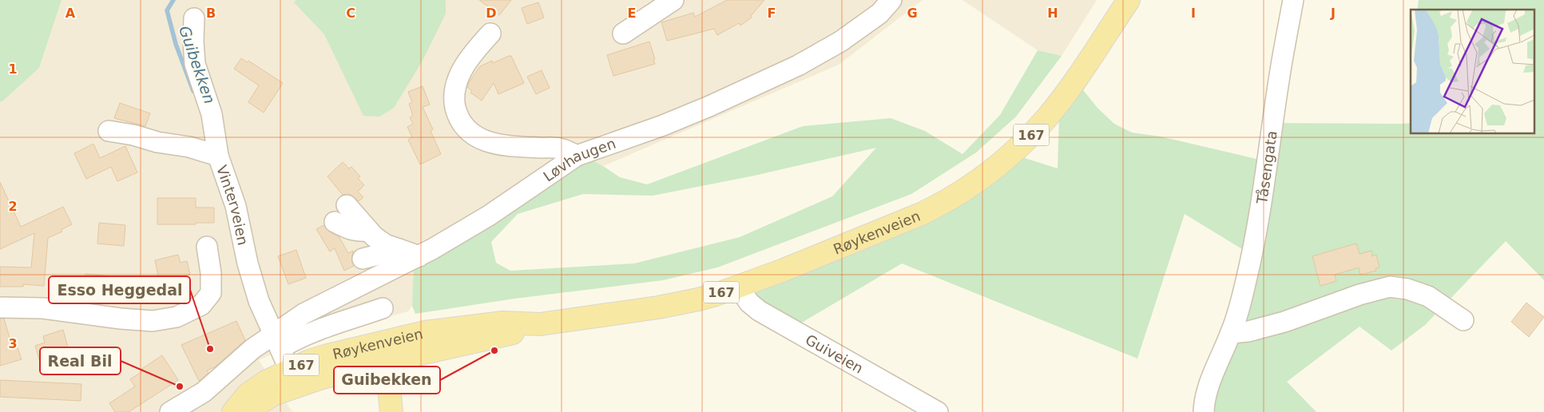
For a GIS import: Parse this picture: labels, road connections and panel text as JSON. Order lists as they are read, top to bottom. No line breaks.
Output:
{"streets":{"main road":["167","Røykenveien"],"street":["Løvhaugen","Tåsengata","Vinterveien","Guiveien"]},"crossings":[["Løvhaugen","Vinterveien"],["Vinterveien","Røykenveien"],["Røykenveien","Guiveien"]],"water":["Guibekken"],"places":["Esso Heggedal","Guibekken","Real Bil"],"grid":{"columns":["A","B","C","D","E","F","G","H","I","J"],"rows":["1","2","3"]}}
